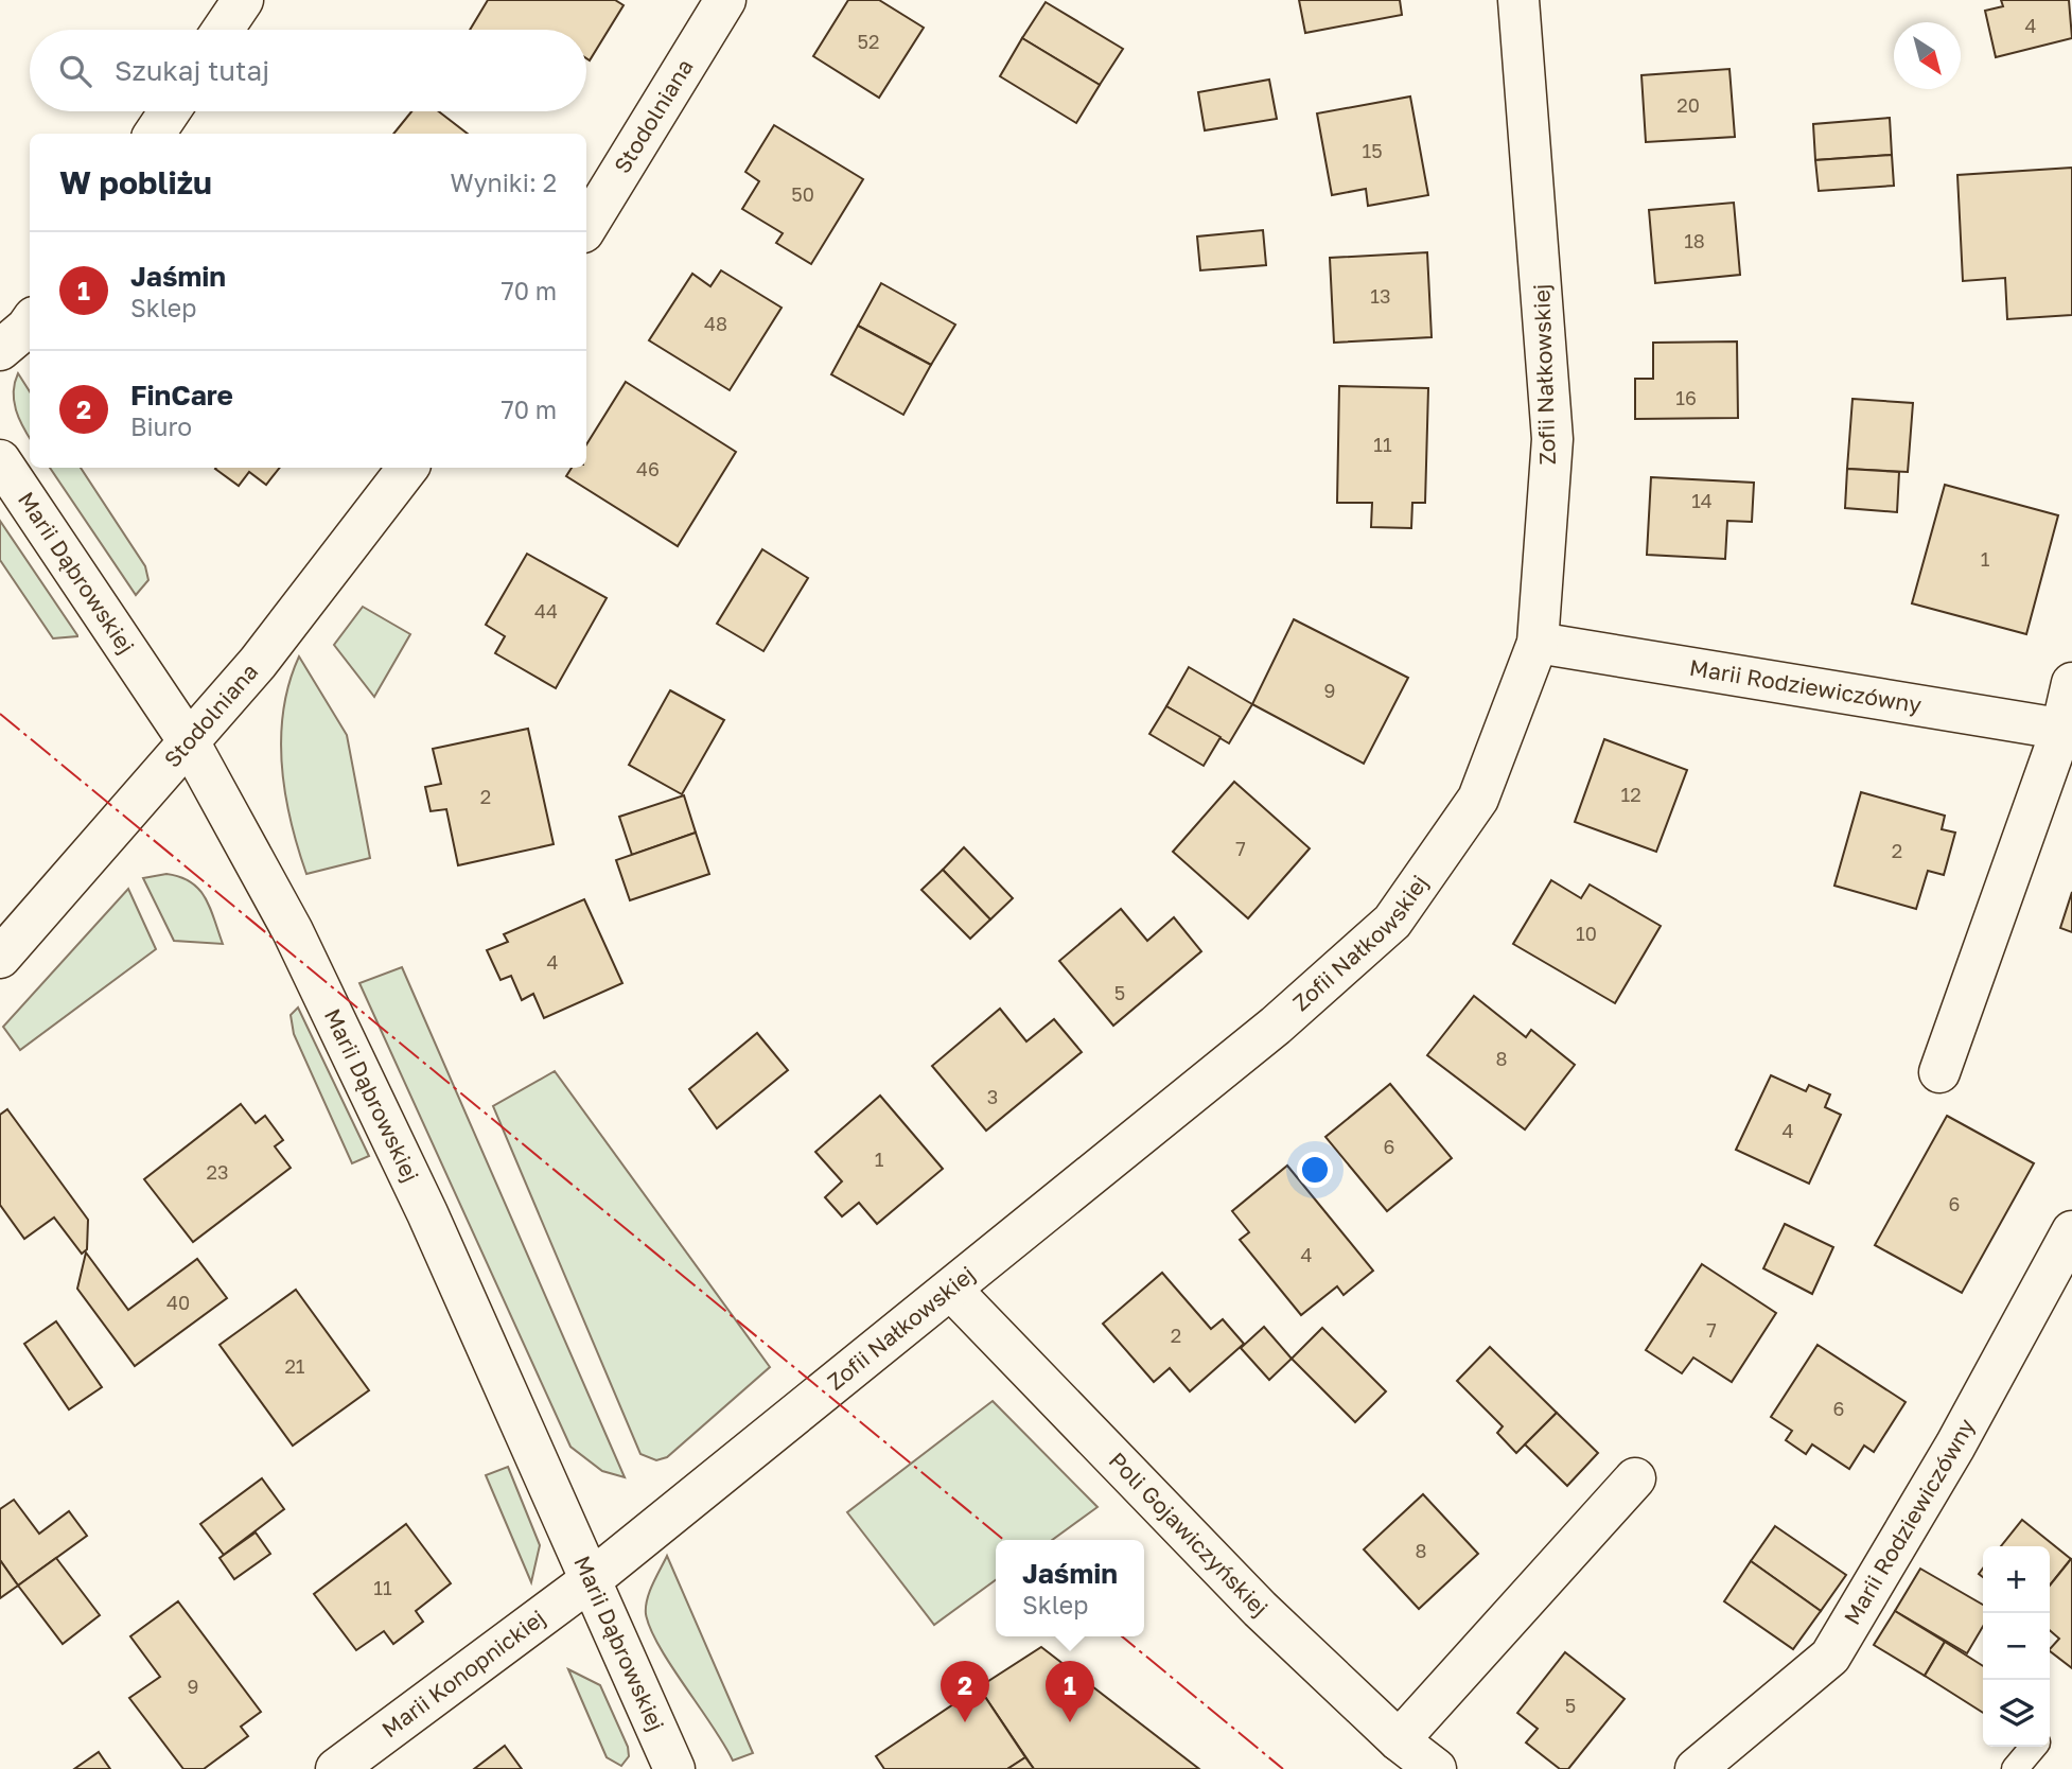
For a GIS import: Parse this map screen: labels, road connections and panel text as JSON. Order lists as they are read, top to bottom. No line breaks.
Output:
{"streets":{"street":["Stodolniana","Zofii Nałkowskiej","Marii Dąbrowskiej","Marii Rodziewiczówny","Poli Gojawiczyńskiej","Marii Konopnickiej"]},"crossings":[["Stodolniana","Marii Dąbrowskiej"],["Zofii Nałkowskiej","Marii Dąbrowskiej"],["Zofii Nałkowskiej","Marii Rodziewiczówny"],["Zofii Nałkowskiej","Poli Gojawiczyńskiej"],["Zofii Nałkowskiej","Marii Konopnickiej"],["Marii Dąbrowskiej","Marii Konopnickiej"]],"house_numbers":["4","52","20","15","50","18","13","48","16","11","46","14","1","44","9","12","2","7","2","10","4","5","8","3","4","6","1","23","6","4","40","7","2","21","6","8","11","9","5"],"north":"bottom right","page":{"search":"Szukaj tutaj","heading":["W pobliżu","Wyniki: 2"],"list":[{"mark":"1","name":"Jaśmin","note":"Sklep","value":"70 m"},{"mark":"2","name":"FinCare","note":"Biuro","value":"70 m"}],"popup":["Jaśmin","Sklep"],"map_buttons":["+","−"],"pins":["1","2"]}}
